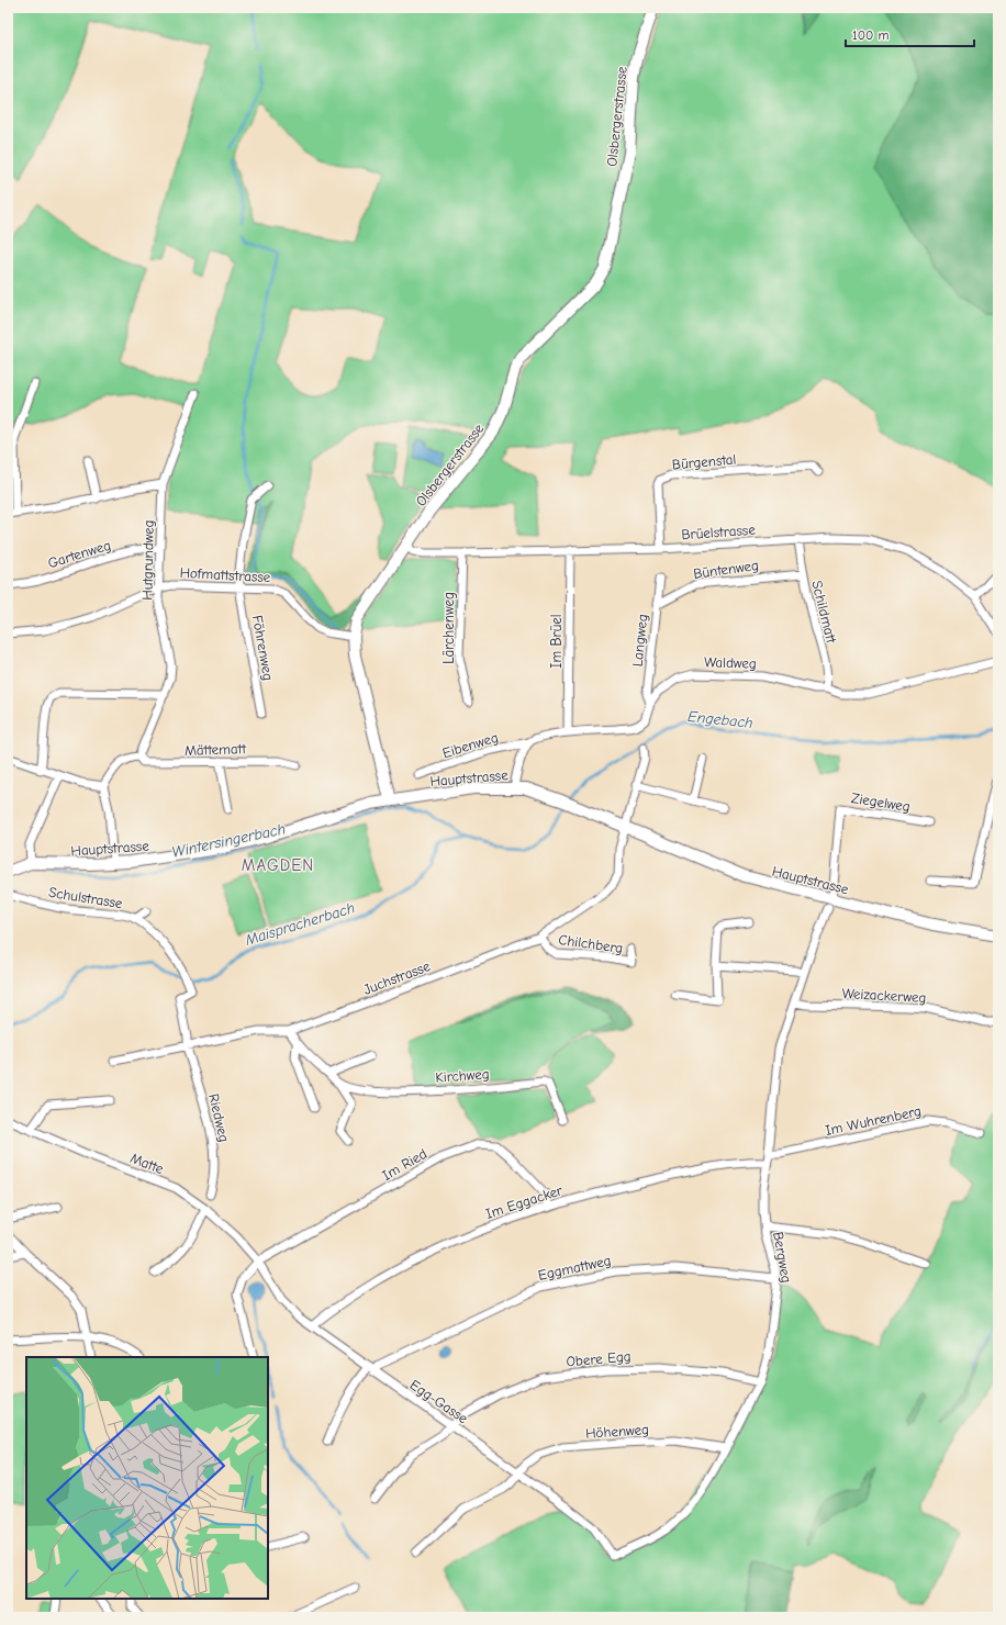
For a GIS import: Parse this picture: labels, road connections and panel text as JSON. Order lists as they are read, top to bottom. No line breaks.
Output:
{"streets":{"main road":["Olsbergerstrasse","Hauptstrasse"],"street":["Bürgenstal","Brüelstrasse","Gartenweg","Hutgrundweg","Büntenweg","Hofmattstrasse","Schildmatt","Lärchenweg","Langweg","Im Brüel","Föhrenweg","Waldweg","Eibenweg","Mättematt","Ziegelweg","Schulstrasse","Chilchberg","Juchstrasse","Weizackerweg","Kirchweg","Riedweg","Im Wuhrenberg","Matte","Im Ried","Im Eggacker","Bergweg","Eggmattweg","Obere Egg","Egg-Gasse","Höhenweg"]},"crossings":[["Olsbergerstrasse","Brüelstrasse"],["Olsbergerstrasse","Hofmattstrasse"],["Olsbergerstrasse","Hauptstrasse"],["Bürgenstal","Brüelstrasse"],["Brüelstrasse","Schildmatt"],["Brüelstrasse","Lärchenweg"],["Brüelstrasse","Im Brüel"],["Gartenweg","Hutgrundweg"],["Hutgrundweg","Hofmattstrasse"],["Hutgrundweg","Mättematt"],["Büntenweg","Schildmatt"],["Büntenweg","Langweg"],["Hofmattstrasse","Föhrenweg"],["Schildmatt","Waldweg"],["Langweg","Waldweg"],["Im Brüel","Waldweg"],["Waldweg","Eibenweg"],["Hauptstrasse","Ziegelweg"],["Hauptstrasse","Juchstrasse"],["Hauptstrasse","Bergweg"],["Ziegelweg","Bergweg"],["Schulstrasse","Juchstrasse"],["Schulstrasse","Riedweg"],["Chilchberg","Juchstrasse"],["Juchstrasse","Kirchweg"],["Juchstrasse","Riedweg"],["Weizackerweg","Bergweg"],["Im Wuhrenberg","Bergweg"],["Matte","Im Ried"],["Matte","Egg-Gasse"],["Im Ried","Im Eggacker"],["Im Ried","Egg-Gasse"],["Im Eggacker","Bergweg"],["Im Eggacker","Egg-Gasse"],["Bergweg","Eggmattweg"],["Bergweg","Obere Egg"],["Bergweg","Egg-Gasse"],["Bergweg","Höhenweg"],["Eggmattweg","Egg-Gasse"],["Obere Egg","Egg-Gasse"],["Egg-Gasse","Höhenweg"]],"districts":["MAGDEN"],"water":["Engebach","Wintersingerbach","Maispracherbach"],"scale_bar":"100 m"}
